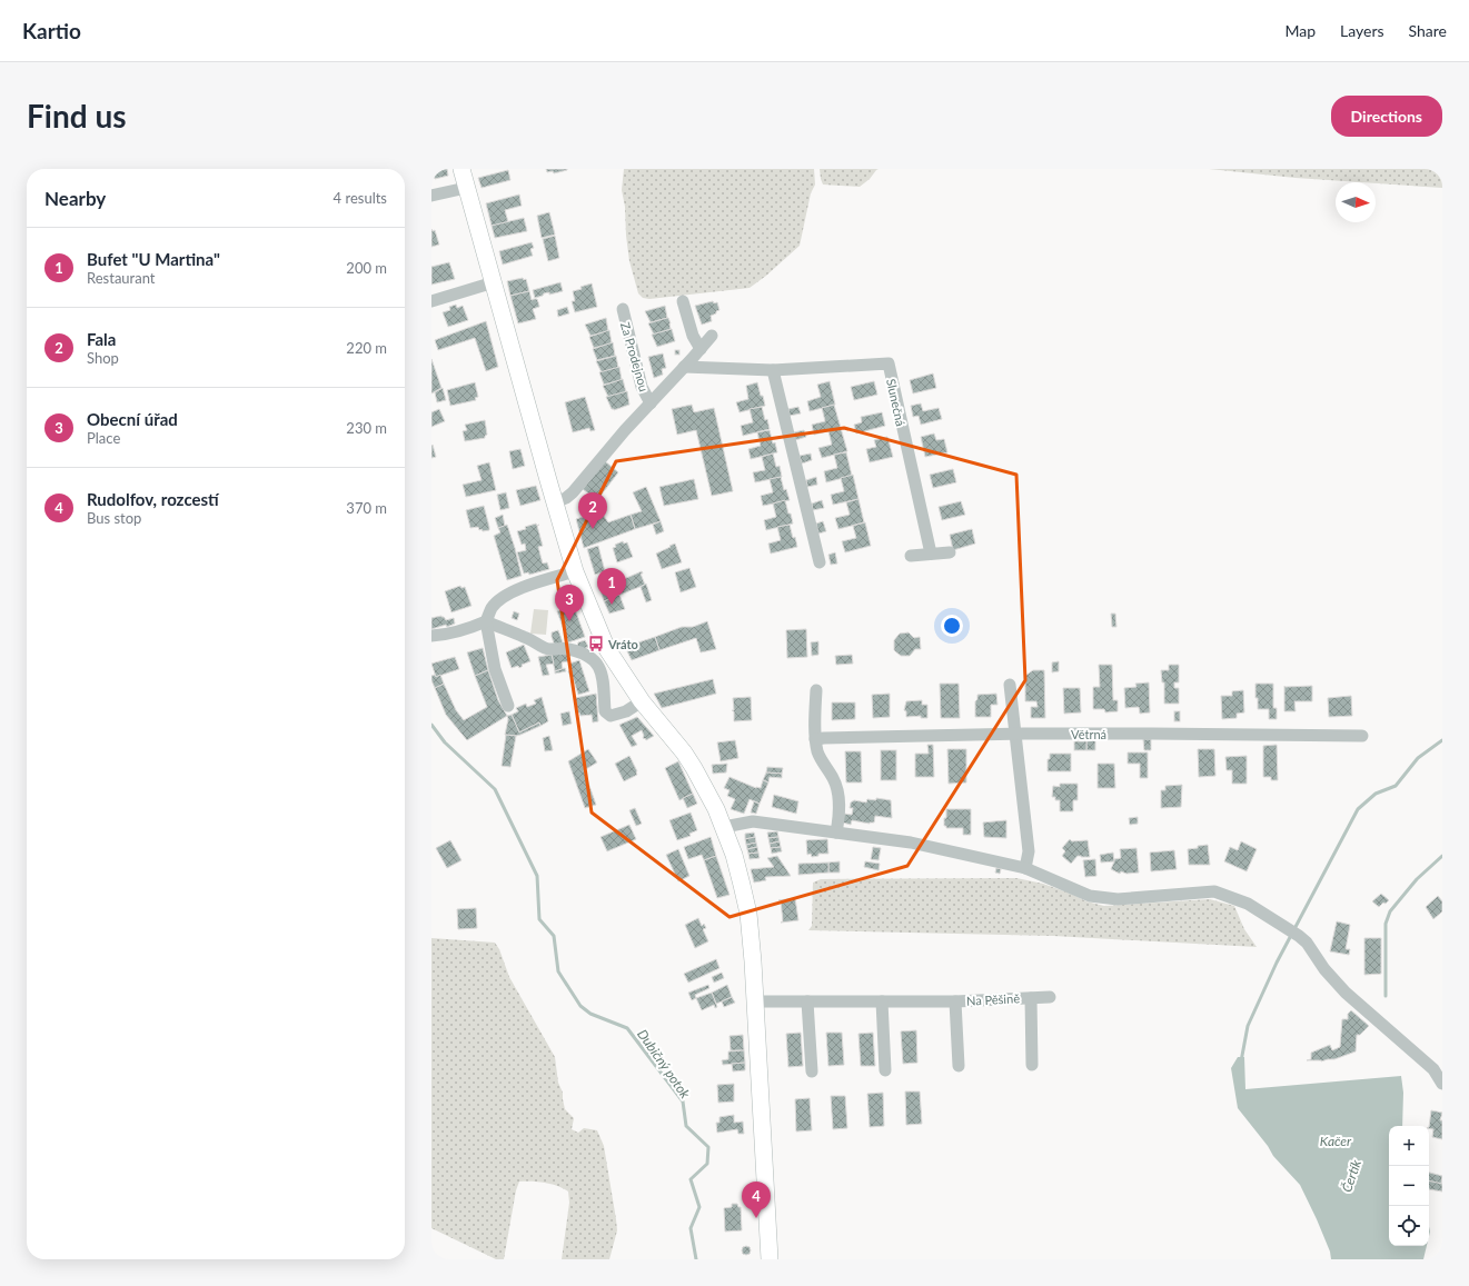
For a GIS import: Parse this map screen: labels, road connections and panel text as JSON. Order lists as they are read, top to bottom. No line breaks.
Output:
{"streets":{"street":["Za Prodejnou","Slunečná","Větrná","Na Pěšině"]},"water":["Dubičný potok","Kačer","Čertík"],"places":{"bus stop":["Vráto"]},"north":"right","page":{"header":"Kartio","nav":["Map","Layers","Share"],"buttons":"Directions","title":"Find us","heading":["Nearby","4 results"],"list":[{"mark":"1","name":"Bufet \"U Martina\"","note":"Restaurant","value":"200 m"},{"mark":"2","name":"Fala","note":"Shop","value":"220 m"},{"mark":"3","name":"Obecní úřad","note":"Place","value":"230 m"},{"mark":"4","name":"Rudolfov, rozcestí","note":"Bus stop","value":"370 m"}],"pins":["2","1","3","4"],"map_buttons":["+","−"]}}
